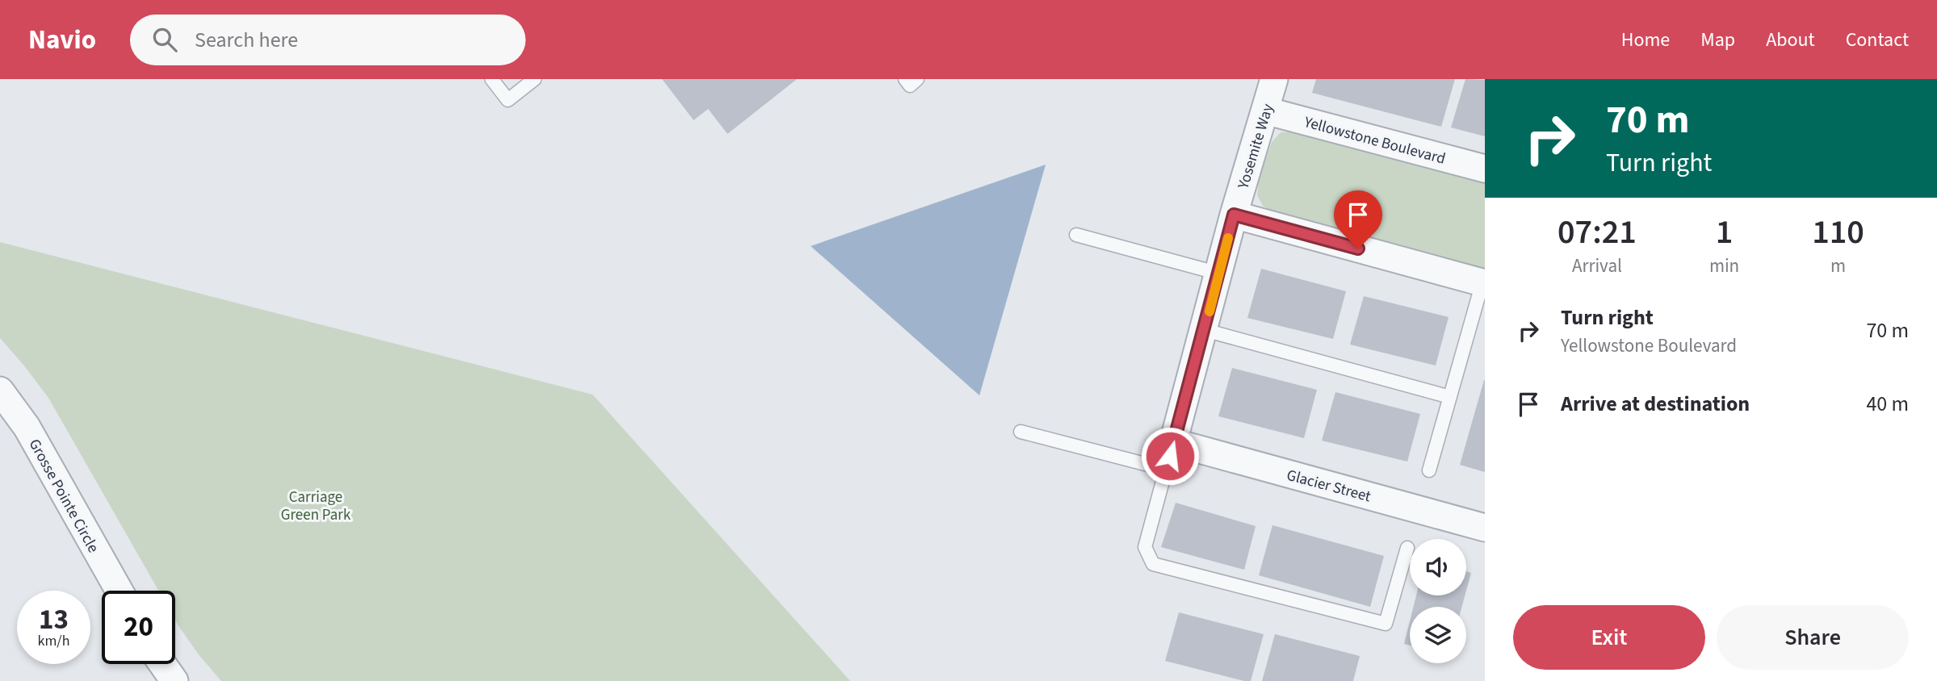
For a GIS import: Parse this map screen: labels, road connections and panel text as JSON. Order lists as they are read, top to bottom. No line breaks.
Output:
{"streets":{"street":["Yellowstone Boulevard","Yosemite Way","Glacier Street","Grosse Pointe Circle"]},"crossings":[["Yellowstone Boulevard","Yosemite Way"],["Yosemite Way","Glacier Street"]],"parks":["Carriage Green Park"],"page":{"header":"Navio","search":"Search here","nav":["Home","Map","About","Contact"],"turn":["70 m","Turn right"],"eta":["07:21","Arrival","1","min","110","m"],"list":[{"name":"Turn right","note":"Yellowstone Boulevard","value":"70 m"},{"name":"Arrive at destination","value":"40 m"}],"speed":"13 km/h","limit":"20","buttons":["Exit","Share"]}}
